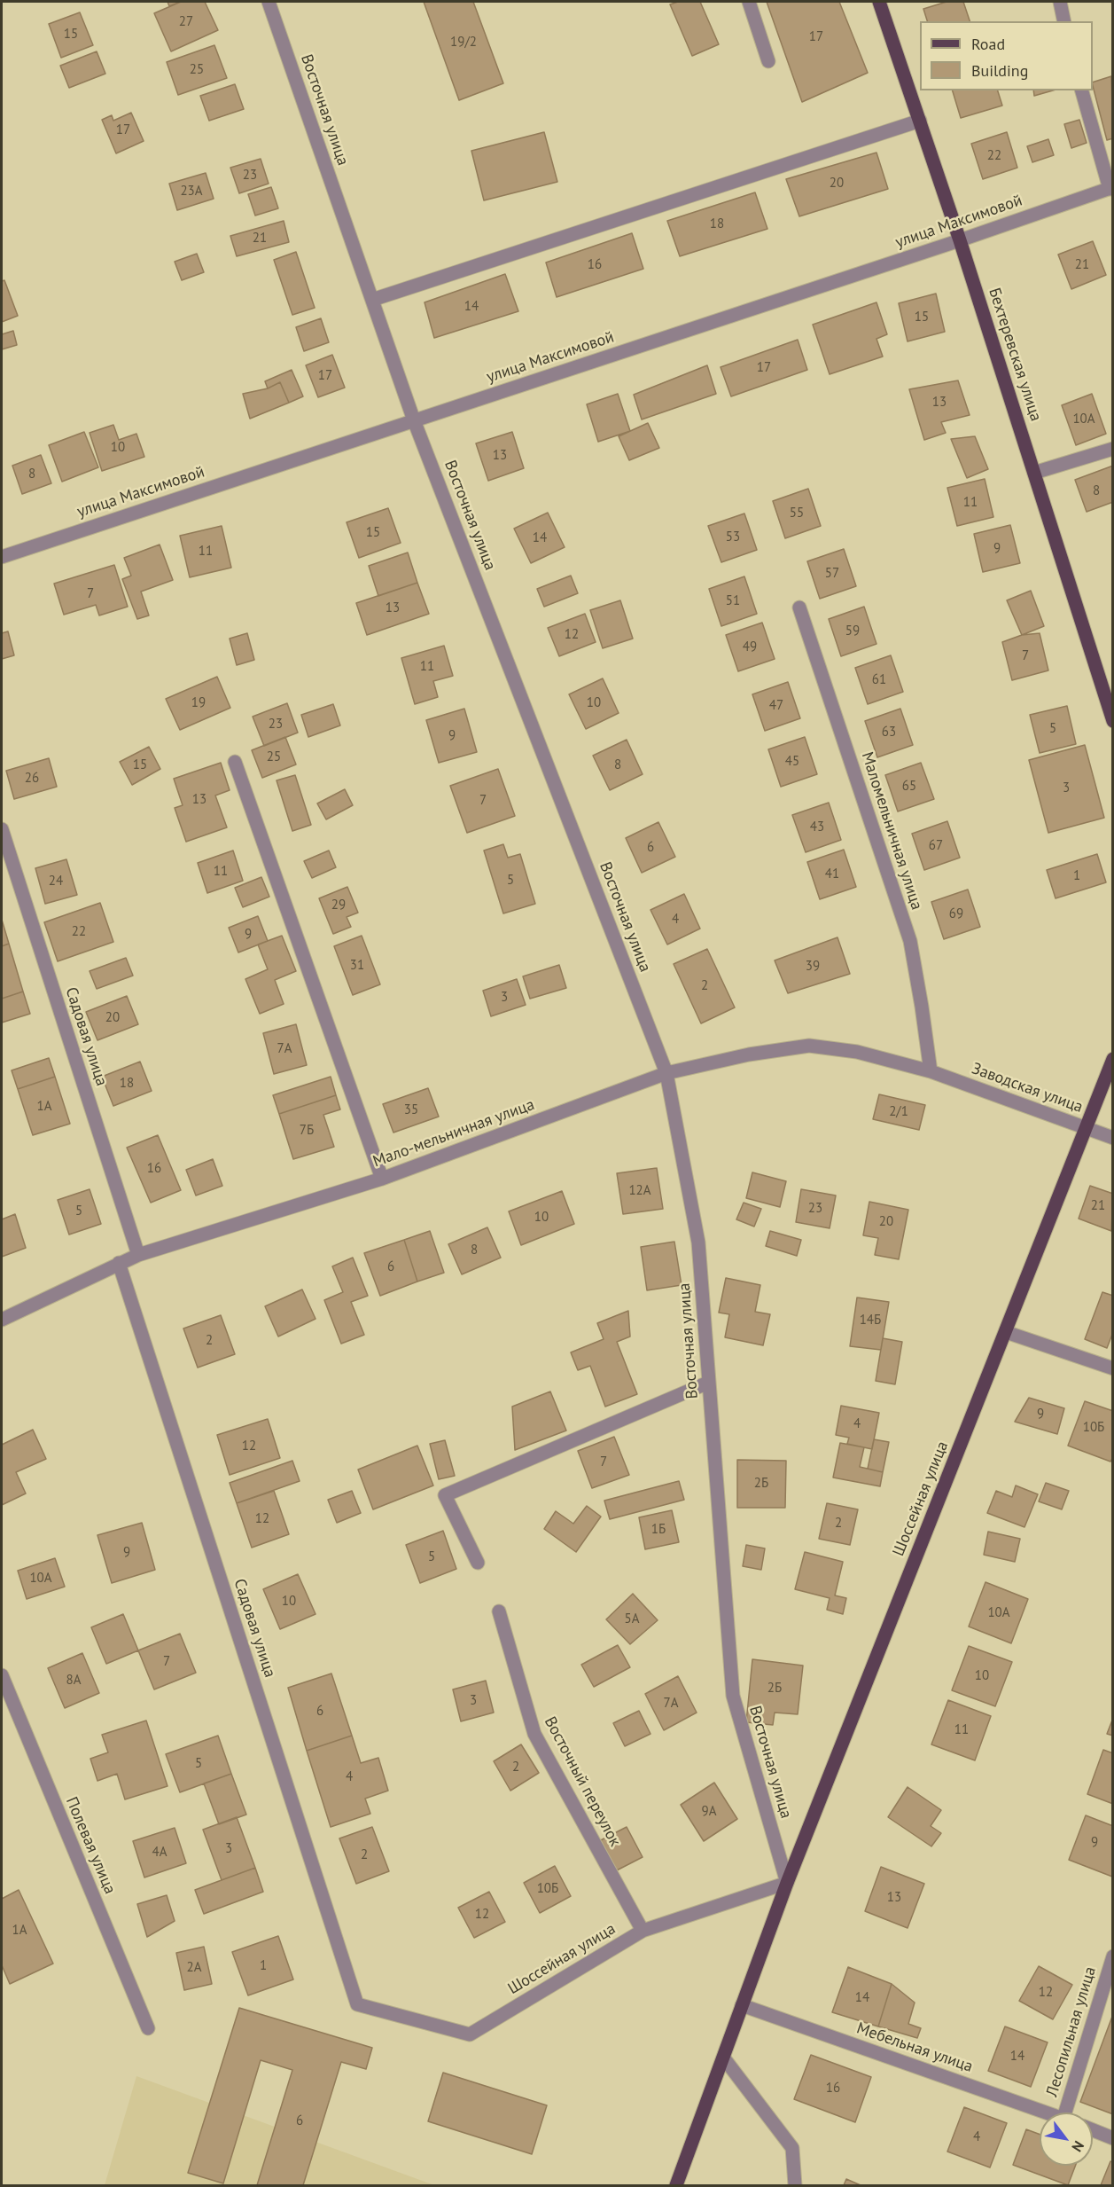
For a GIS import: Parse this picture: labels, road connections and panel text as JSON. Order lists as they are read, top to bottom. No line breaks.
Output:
{"streets":{"main road":["Бехтеревская улица","Шоссейная улица"],"street":["Восточная улица","улица Максимовой","Маломельничная улица","Садовая улица","Заводская улица","Мало-мельничная улица","Восточный переулок","Полевая улица","Лесопильная улица","Мебельная улица"]},"crossings":[["Восточная улица","улица Максимовой"],["Восточная улица","Мало-мельничная улица"],["Восточная улица","Шоссейная улица"],["улица Максимовой","Бехтеревская улица"],["Маломельничная улица","Заводская улица"],["Маломельничная улица","Мало-мельничная улица"],["Садовая улица","Мало-мельничная улица"],["Садовая улица","Шоссейная улица"],["Заводская улица","Мало-мельничная улица"],["Заводская улица","Шоссейная улица"],["Шоссейная улица","Восточный переулок"],["Шоссейная улица","Мебельная улица"]],"house_numbers":["27","15","17","19/2","25","17","22","23","20","23А","18","21","16","21","14","15","17","17","13","10А","10","13","8","8","11","55","15","53","14","9","11","57","7","51","13","59","12","49","7","11","61","19","10","47","23","5","63","9","25","45","15","8","26","65","3","13","7","43","67","6","11","41","1","5","24","29","69","4","22","9","31","39","2","3","20","7А","18","1А","35","2/1","7Б","16","12А","21","23","5","10","20","8","6","14Б","2","9","4","10Б","12","7","2Б","12","2","1Б","9","5","10А","10","10А","5А","7","10","8А","2Б","3","7А","6","11","5","2","4","9А","9","3","4А","2","10Б","13","12","1А","1","2А","12","14","14","16","6","4"],"legend":["Road","Building"],"north":"bottom right"}
